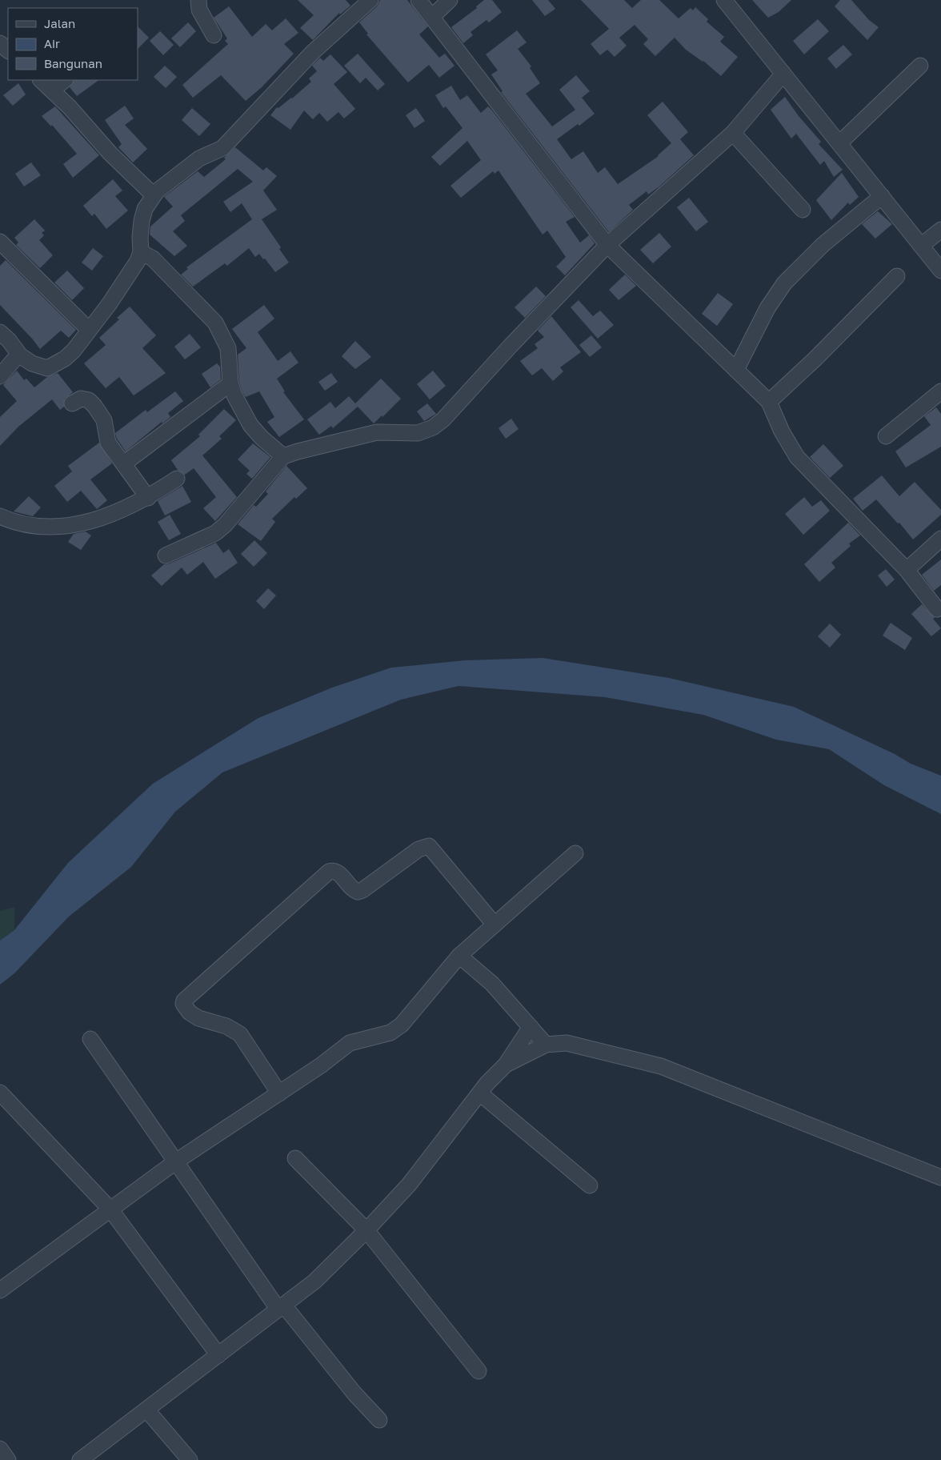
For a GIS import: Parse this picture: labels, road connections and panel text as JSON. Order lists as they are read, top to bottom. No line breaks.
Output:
{"legend":["Jalan","Air","Bangunan"]}
